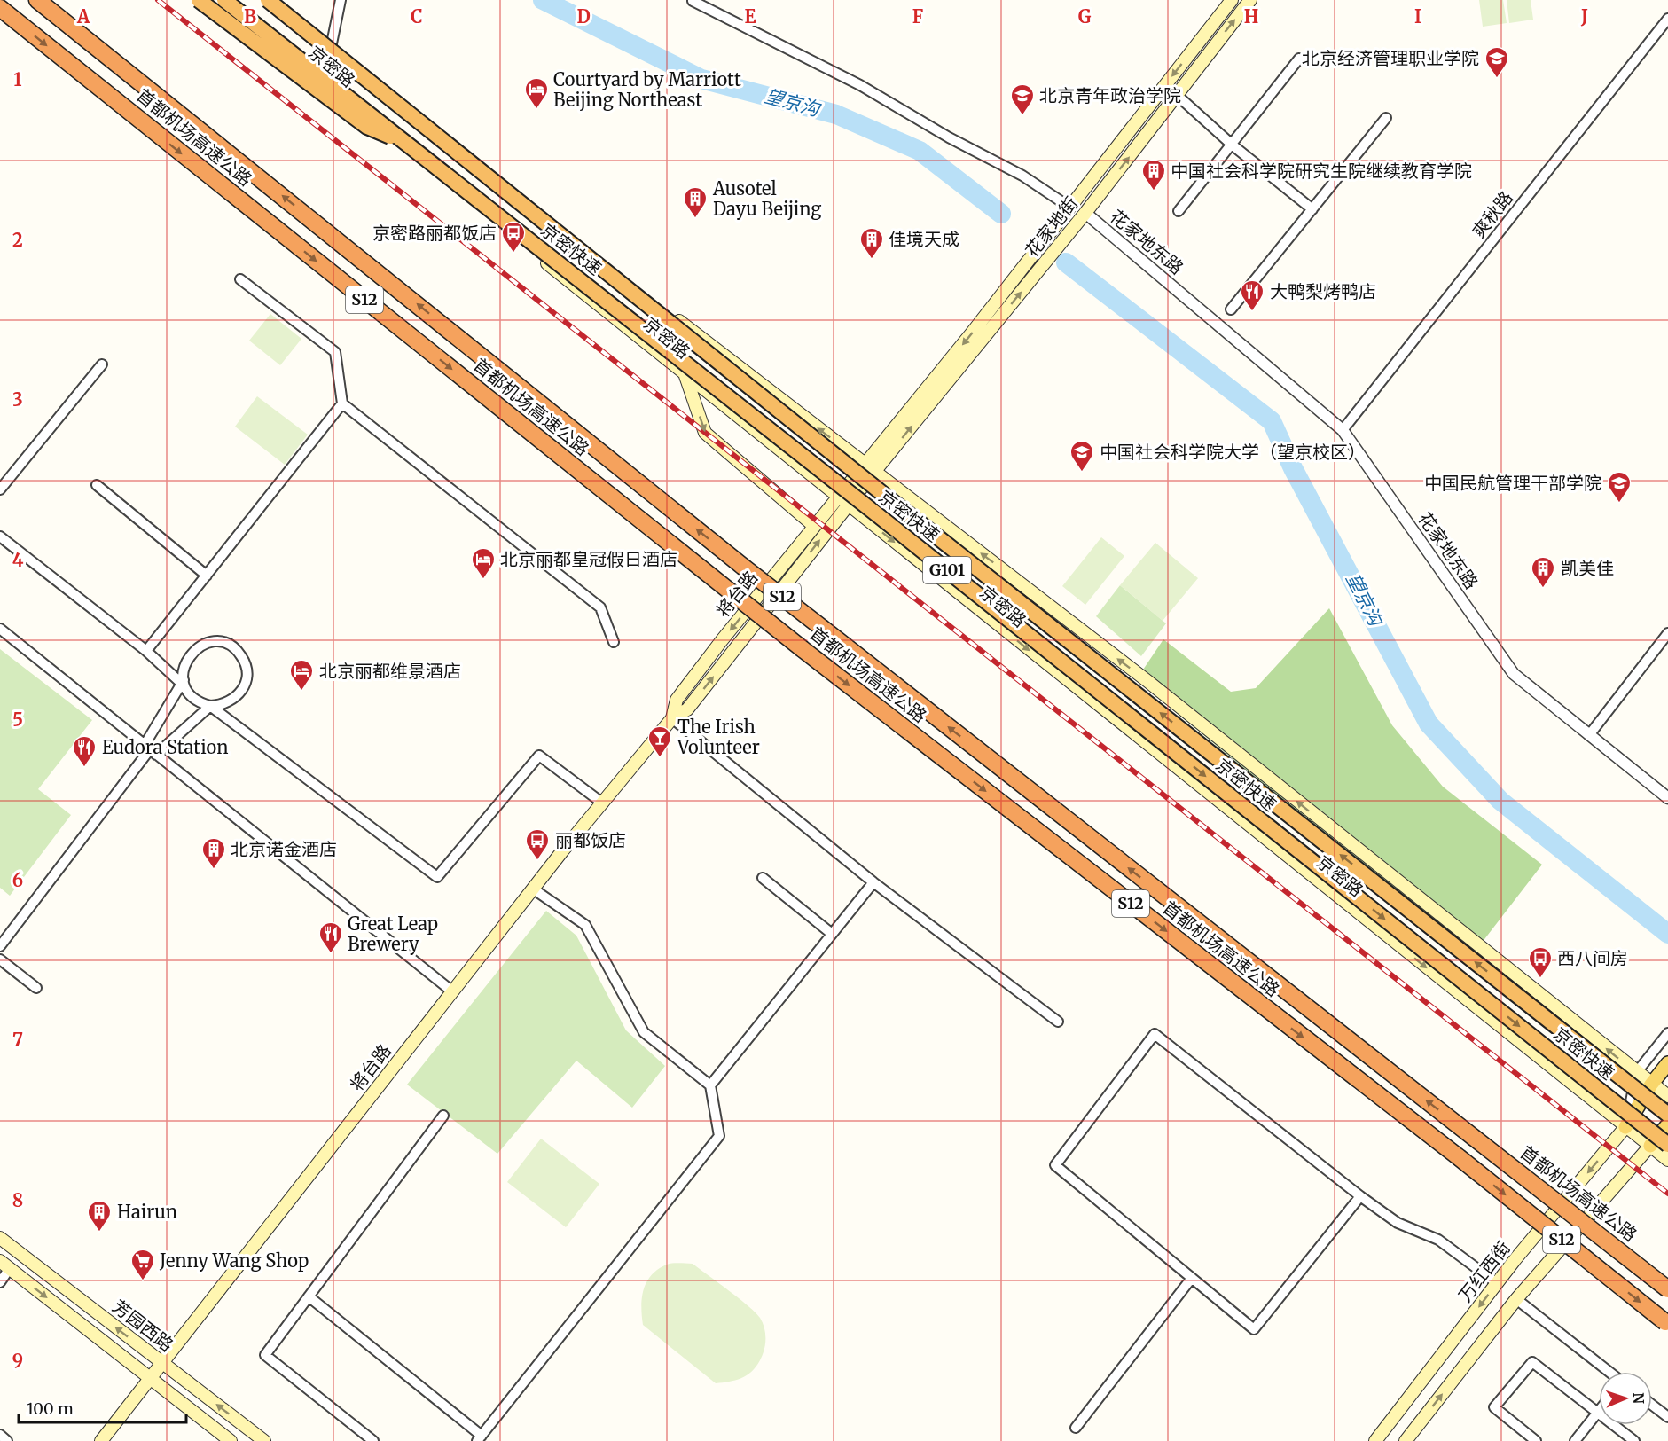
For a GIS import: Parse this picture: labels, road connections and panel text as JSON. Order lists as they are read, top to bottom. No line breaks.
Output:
{"streets":{"highway":["首都机场高速公路","京密快速","S12","G101"],"main road":["京密路","花家地街","将台路","万红西街","芳园西路"],"street":["爽秋路","花家地东路"]},"crossings":[["京密路","花家地街"],["京密路","京密快速"],["京密路","将台路"],["京密路","万红西街"],["爽秋路","花家地东路"],["花家地街","花家地东路"],["花家地街","将台路"],["将台路","芳园西路"]],"water":["望京沟"],"places":{"school or university":["北京经济管理职业学院","北京青年政治学院","中国社会科学院大学（望京校区）","中国民航管理干部学院"],"hotel":["Courtyard by Marriott Beijing Northeast","北京丽都皇冠假日酒店","北京丽都维景酒店"],"building":["中国社会科学院研究生院继续教育学院","Ausotel Dayu Beijing","佳境天成","凯美佳","北京诺金酒店","Hairun"],"bus stop":["京密路丽都饭店","丽都饭店","西八间房"],"restaurant":["大鸭梨烤鸭店","Eudora Station","Great Leap Brewery"],"bar":["The Irish Volunteer"],"supermarket":["Jenny Wang Shop"]},"scale_bar":"100 m","north":"right","grid":{"columns":["A","B","C","D","E","F","G","H","I","J"],"rows":["1","2","3","4","5","6","7","8","9"]}}
